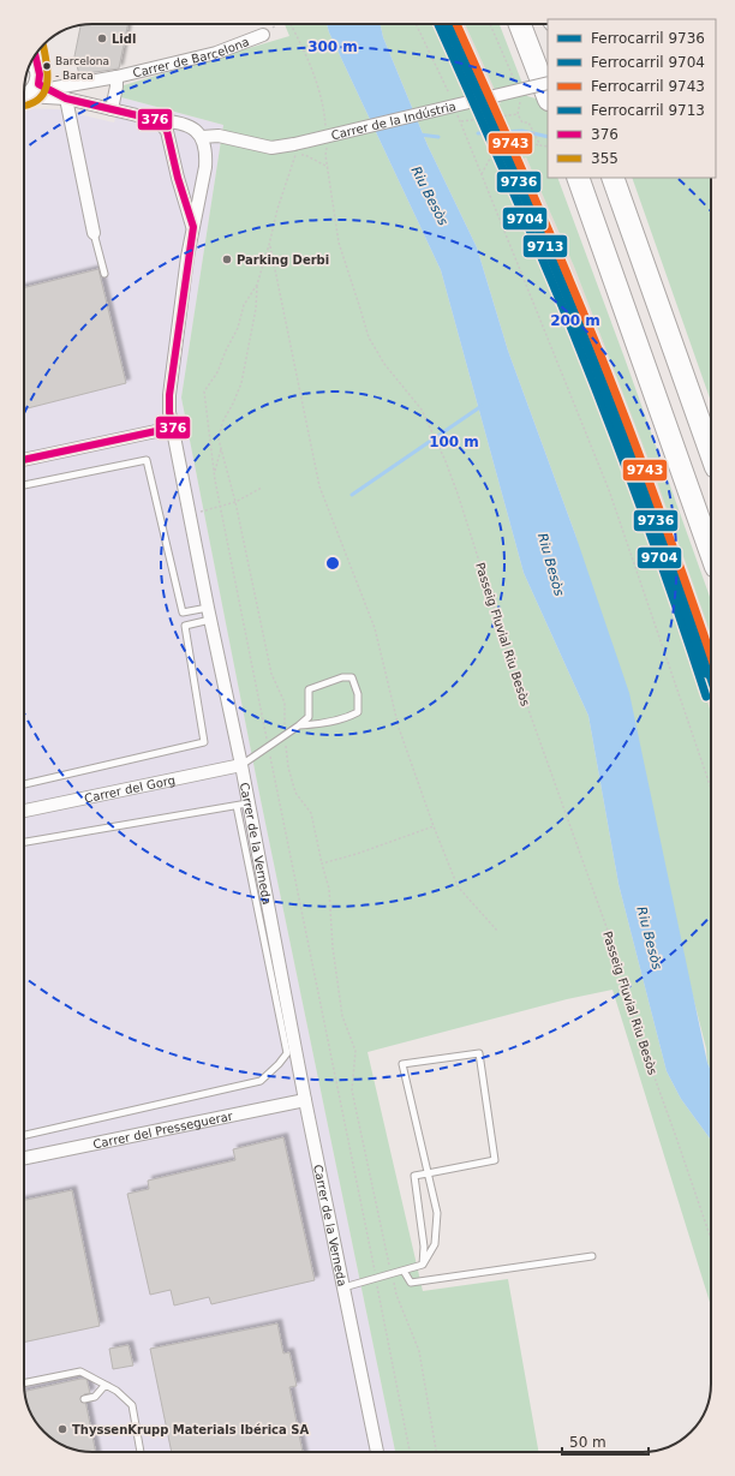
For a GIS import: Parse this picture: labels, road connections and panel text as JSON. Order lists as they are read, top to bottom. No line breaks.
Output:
{"streets":{"street":["Carrer de Barcelona","Carrer de la Indústria","Carrer del Gorg","Carrer de la Verneda","Carrer del Presseguerar"],"path":["Passeig Fluvial Riu Besòs"]},"crossings":[["Carrer del Gorg","Carrer de la Verneda"],["Carrer de la Verneda","Carrer del Presseguerar"]],"water":["Riu Besòs"],"places":["Lidl","Barcelona - Barca","Parking Derbi","ThyssenKrupp Materials Ibérica SA"],"lines":["rail line 9736","rail line 9704","rail line 9743","rail line 9713","transit line 355","transit line 376"],"legend":["Ferrocarril 9736","Ferrocarril 9704","Ferrocarril 9743","Ferrocarril 9713","376","355"],"scale_bar":"50 m","rings":["300 m","200 m","100 m"]}
